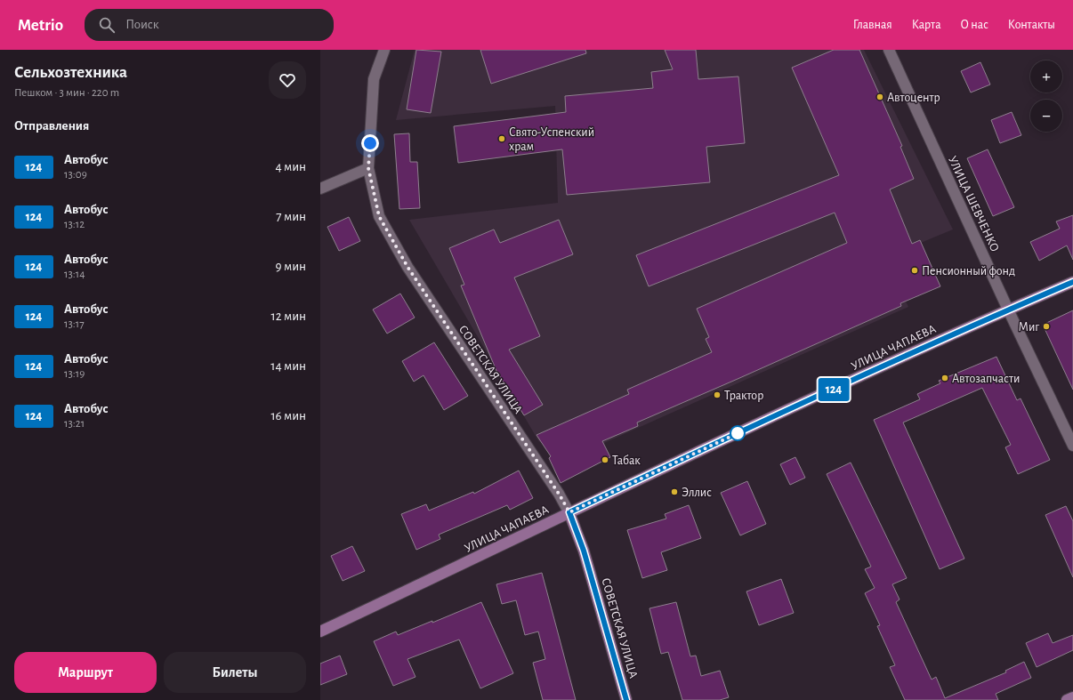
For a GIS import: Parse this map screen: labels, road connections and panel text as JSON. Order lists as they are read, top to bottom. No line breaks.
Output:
{"streets":{"main road":["УЛИЦА ЧАПАЕВА","СОВЕТСКАЯ УЛИЦА"],"street":["УЛИЦА ШЕВЧЕНКО"]},"crossings":[["УЛИЦА ШЕВЧЕНКО","УЛИЦА ЧАПАЕВА"],["УЛИЦА ЧАПАЕВА","СОВЕТСКАЯ УЛИЦА"]],"places":["Автоцентр","Свято-Успенский храм","Пенсионный фонд","Миг","Автозапчасти","Трактор","Табак","Эллис"],"lines":["bus line 124"],"page":{"header":"Metrio","search":"Поиск","nav":["Главная","Карта","О нас","Контакты"],"heading":[["Сельхозтехника","Пешком · 3 мин · 220 m"],"Отправления"],"on_map":"124","map_buttons":["+","−"],"list":[{"mark":"124","name":"Автобус","note":"13:09","value":"4 мин"},{"mark":"124","name":"Автобус","note":"13:12","value":"7 мин"},{"mark":"124","name":"Автобус","note":"13:14","value":"9 мин"},{"mark":"124","name":"Автобус","note":"13:17","value":"12 мин"},{"mark":"124","name":"Автобус","note":"13:19","value":"14 мин"},{"mark":"124","name":"Автобус","note":"13:21","value":"16 мин"}],"buttons":["Маршрут","Билеты"]}}
